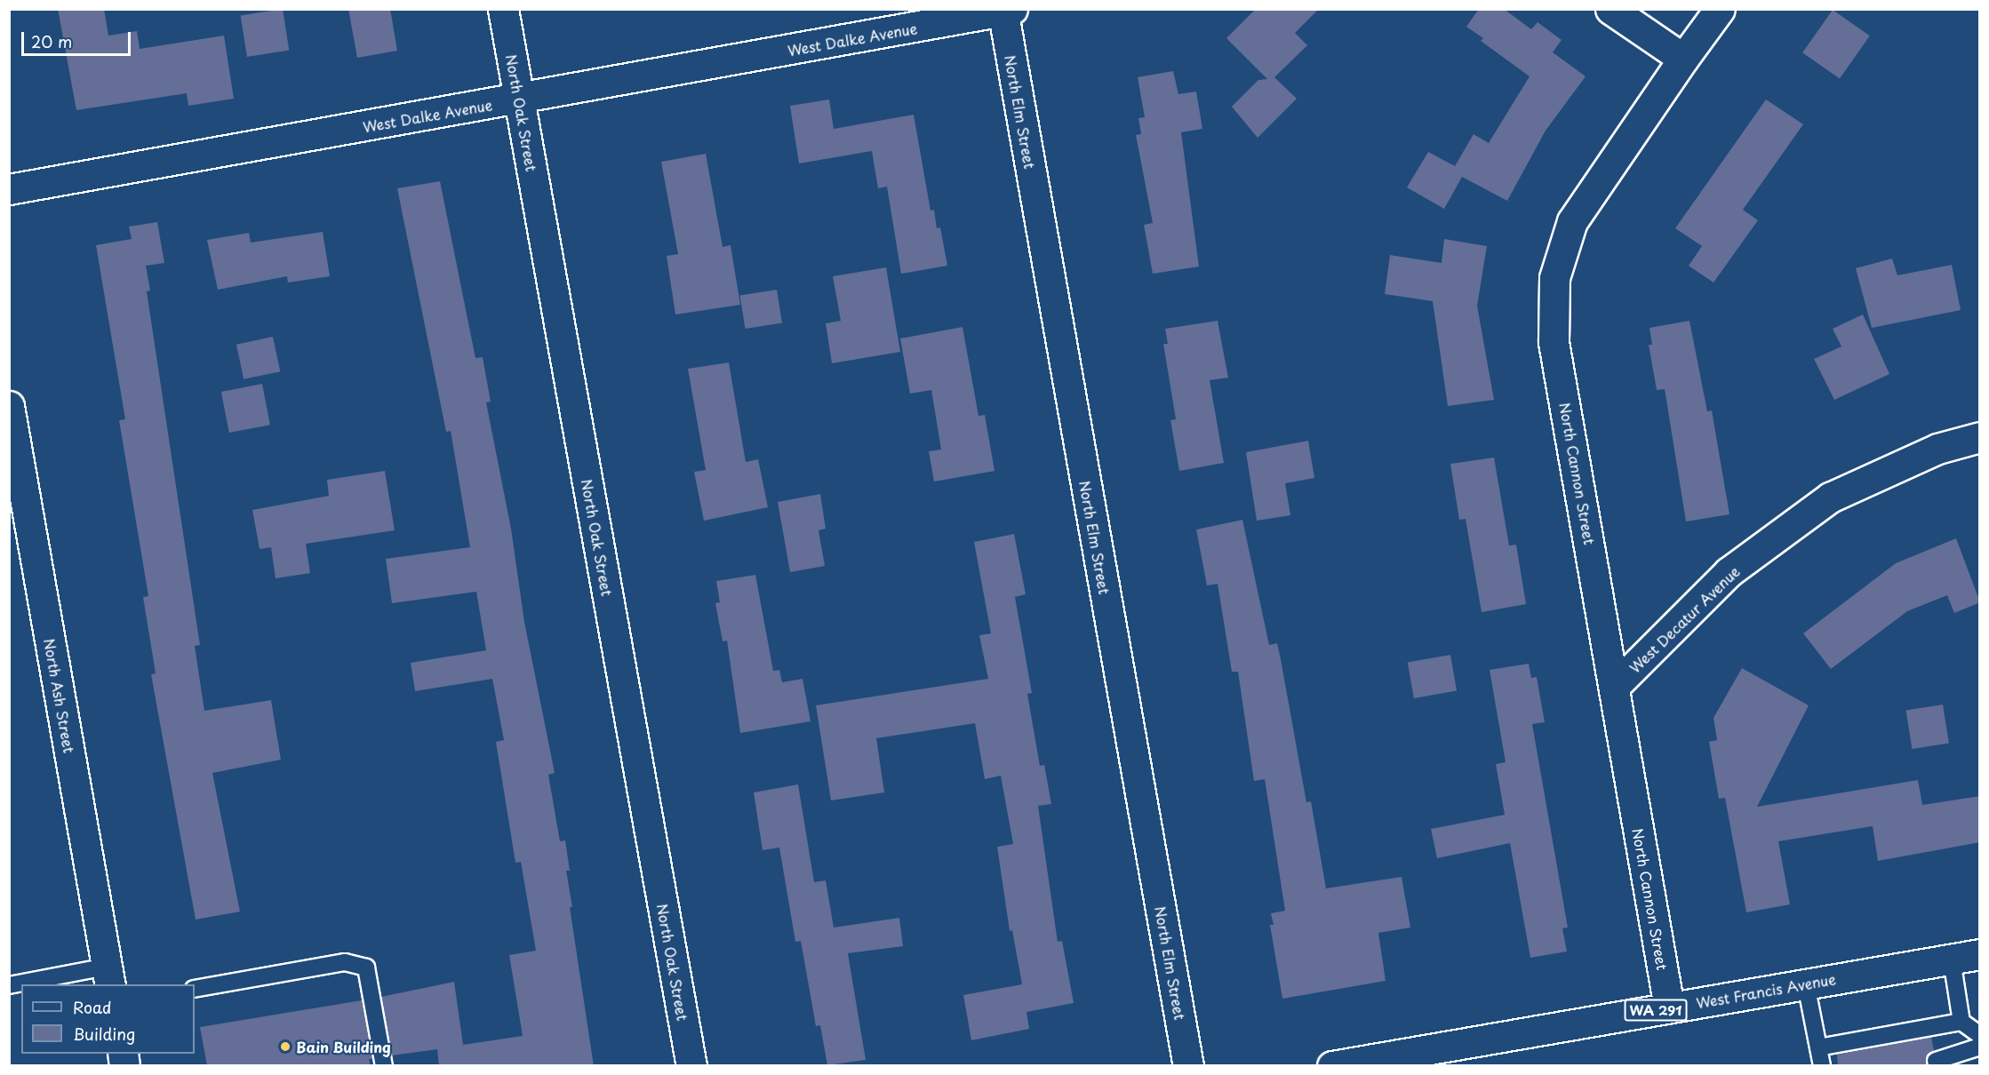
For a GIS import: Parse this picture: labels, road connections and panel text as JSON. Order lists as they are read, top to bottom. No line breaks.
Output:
{"streets":{"street":["West Dalke Avenue","North Elm Street","North Oak Street","North Cannon Street","West Decatur Avenue","North Ash Street","West Francis Avenue","WA 291"]},"crossings":[["West Dalke Avenue","North Elm Street"],["West Dalke Avenue","North Oak Street"],["North Cannon Street","West Decatur Avenue"],["North Cannon Street","West Francis Avenue"]],"places":["Bain Building"],"legend":["Road","Building"],"scale_bar":"20 m"}
